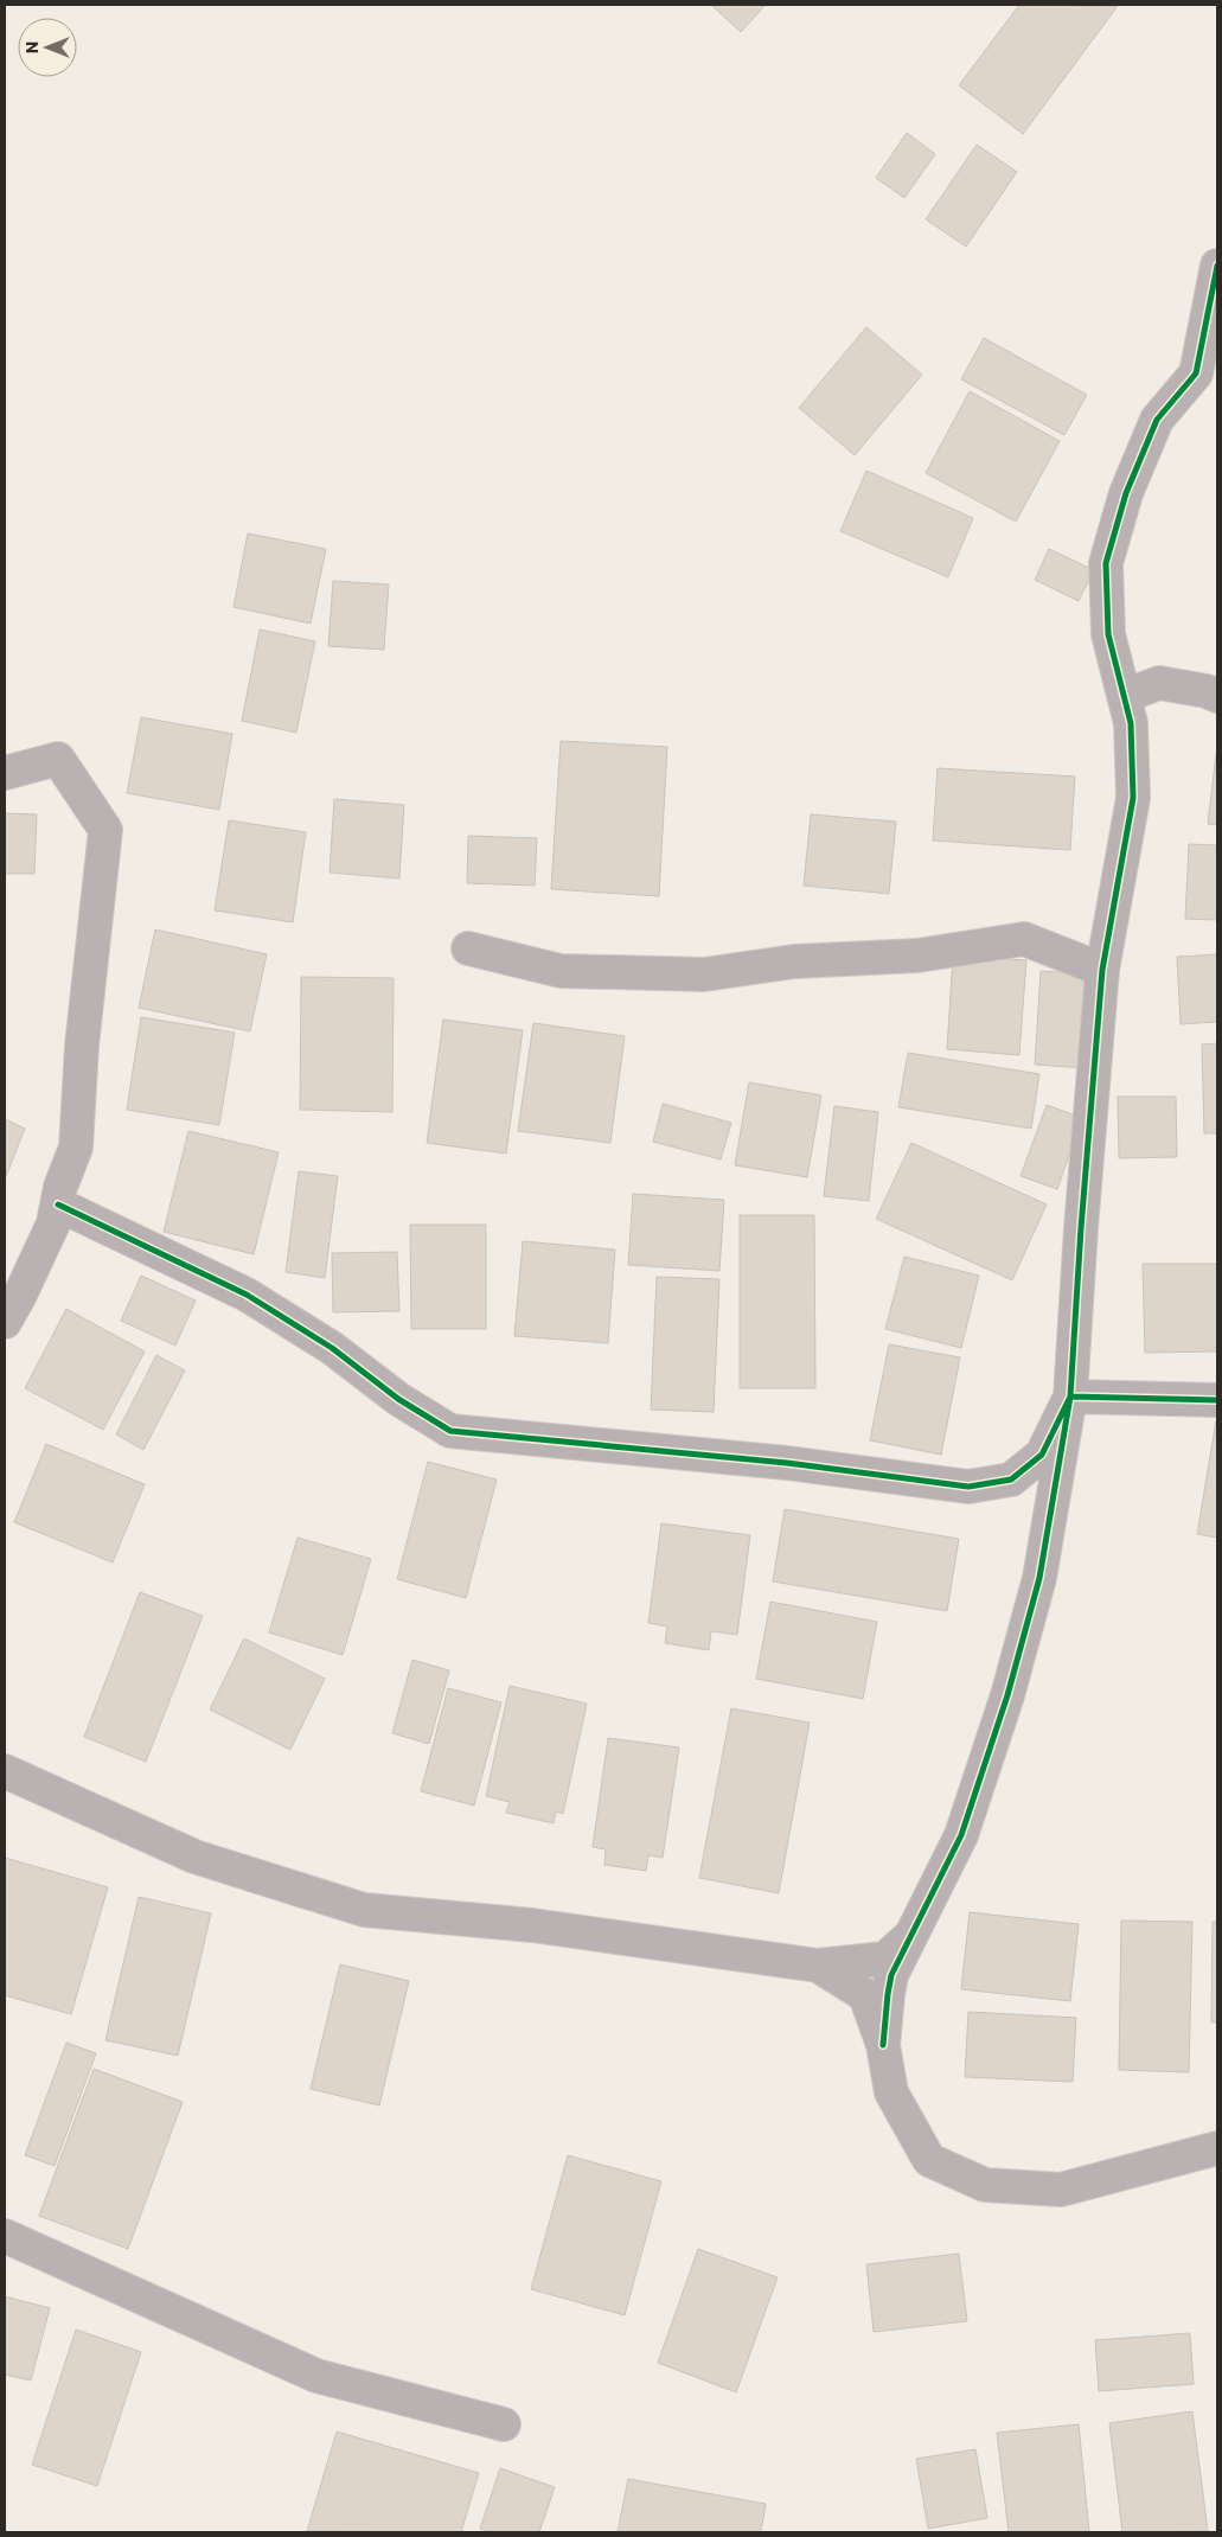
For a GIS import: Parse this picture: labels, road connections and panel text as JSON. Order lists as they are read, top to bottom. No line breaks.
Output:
{"north":"left"}
